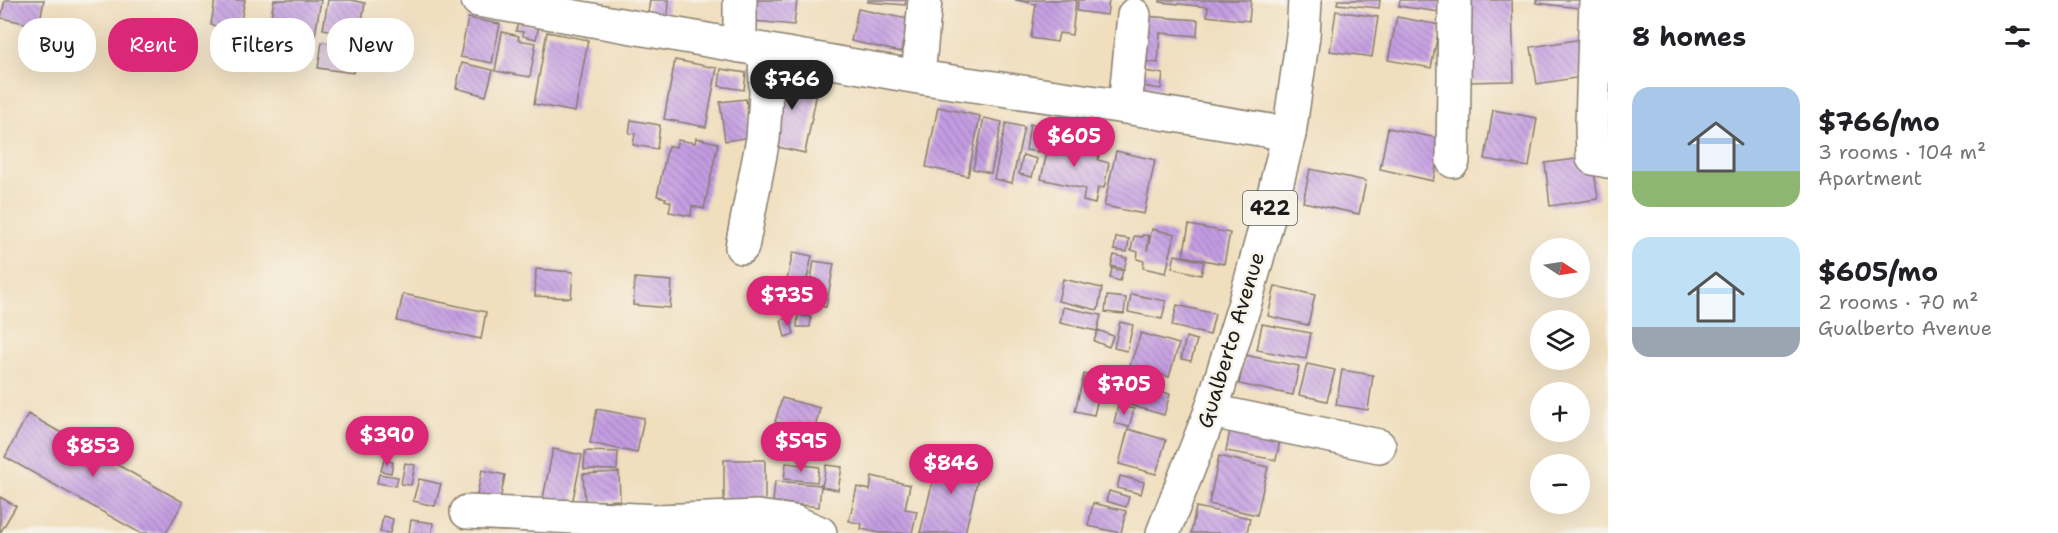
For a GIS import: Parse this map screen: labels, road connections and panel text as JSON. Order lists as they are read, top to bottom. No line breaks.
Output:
{"streets":{"street":["422","Gualberto Avenue"]},"north":"right","page":{"heading":"8 homes","chip":["Buy","Rent","Filters","New"],"price":["$766","$605","$735","$705","$390","$595","$853","$846"],"list":[{"name":"$766/mo","note":"3 rooms · 104 m² · Apartment"},{"name":"$605/mo","note":"2 rooms · 70 m² · Gualberto Avenue"}],"map_buttons":["+","−"]}}
